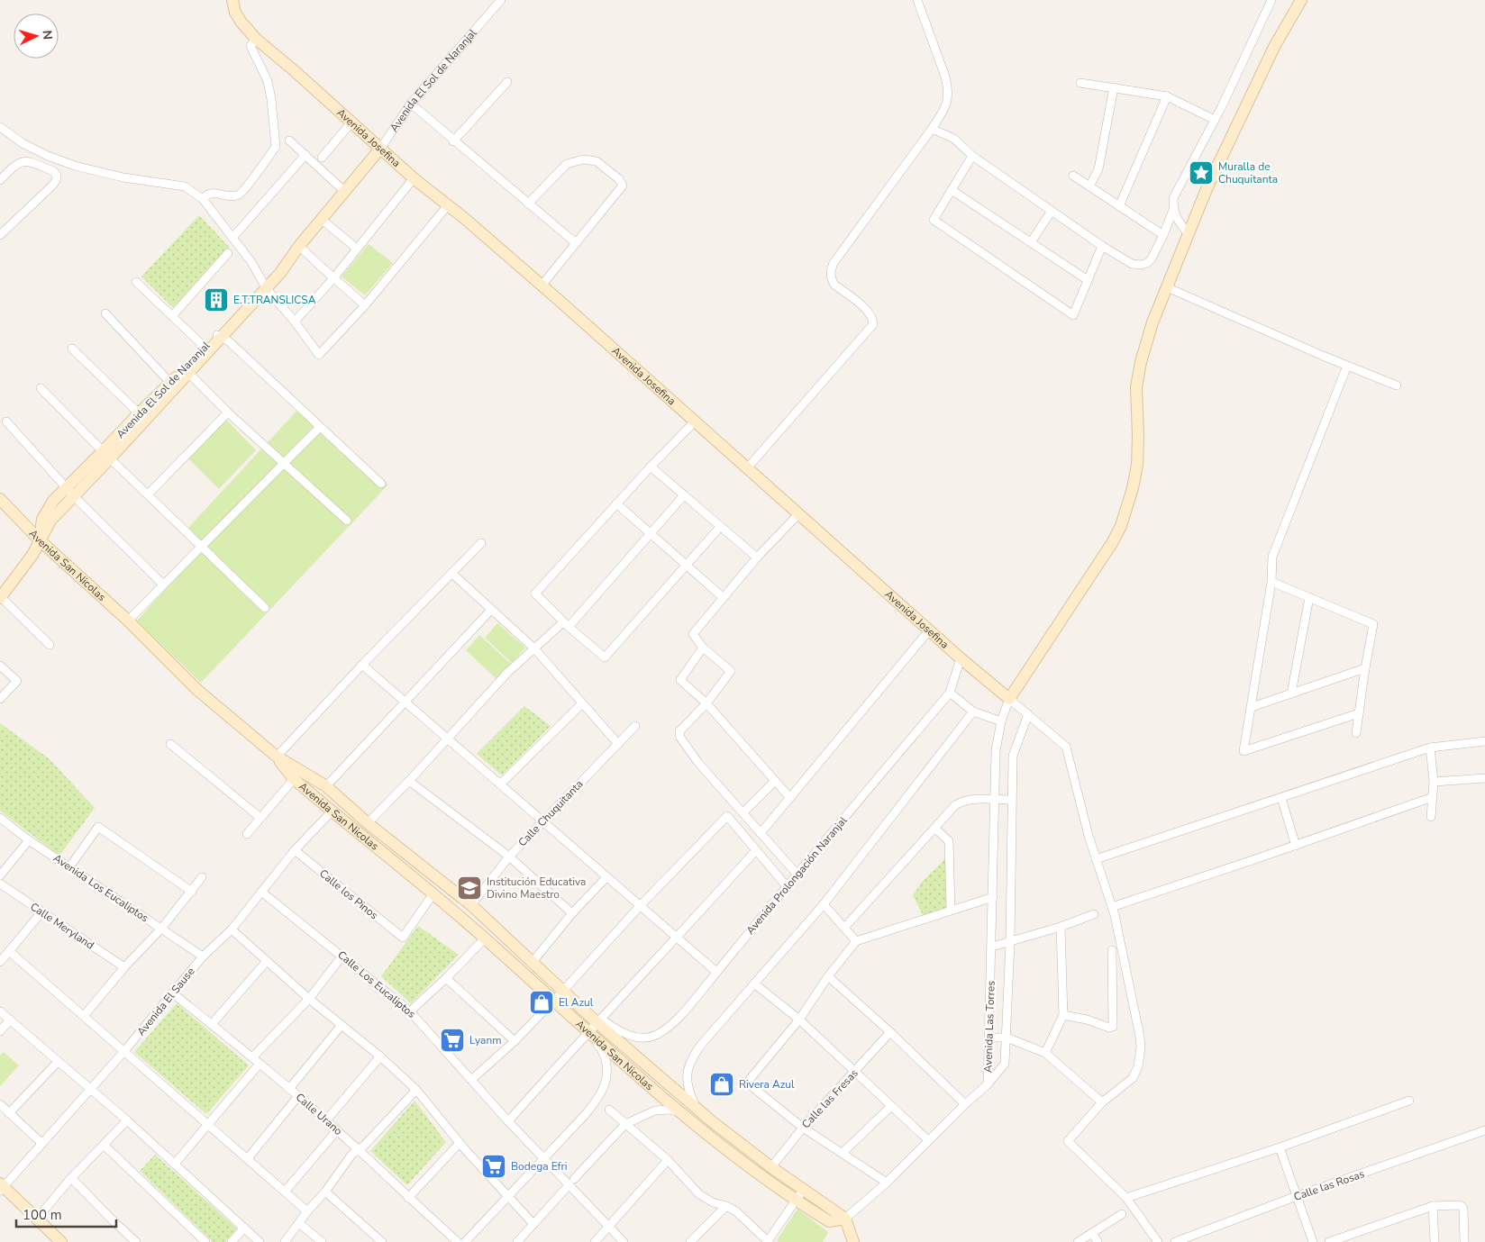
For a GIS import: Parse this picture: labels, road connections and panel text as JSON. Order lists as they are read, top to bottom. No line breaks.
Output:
{"streets":{"street":["Avenida El Sol de Naranjal","Avenida Josefina","Avenida San Nicolas","Calle Chuquitanta","Avenida Prolongación Naranjal","Avenida Los Eucaliptos","Calle los Pinos","Calle Meryland","Calle Los Eucaliptos","Avenida El Sause","Avenida Las Torres","Calle las Fresas","Calle Urano","Calle las Rosas"]},"crossings":[["Avenida El Sol de Naranjal","Avenida Josefina"],["Avenida El Sol de Naranjal","Avenida San Nicolas"],["Avenida Josefina","Avenida Prolongación Naranjal"],["Avenida Josefina","Avenida Las Torres"],["Avenida San Nicolas","Calle Chuquitanta"],["Avenida San Nicolas","Avenida Prolongación Naranjal"],["Avenida San Nicolas","Calle los Pinos"],["Avenida San Nicolas","Avenida El Sause"],["Avenida San Nicolas","Calle las Fresas"],["Avenida Los Eucaliptos","Avenida El Sause"],["Calle los Pinos","Avenida El Sause"],["Calle Los Eucaliptos","Avenida El Sause"],["Avenida El Sause","Calle Urano"]],"places":{"place":["Muralla de Chuquitanta"],"building":["E.T.TRANSLICSA"],"school or university":["Institución Educativa Divino Maestro"],"shop":["El Azul","Rivera Azul"],"supermarket":["Lyanm","Bodega Efri"]},"scale_bar":"100 m","north":"right"}
